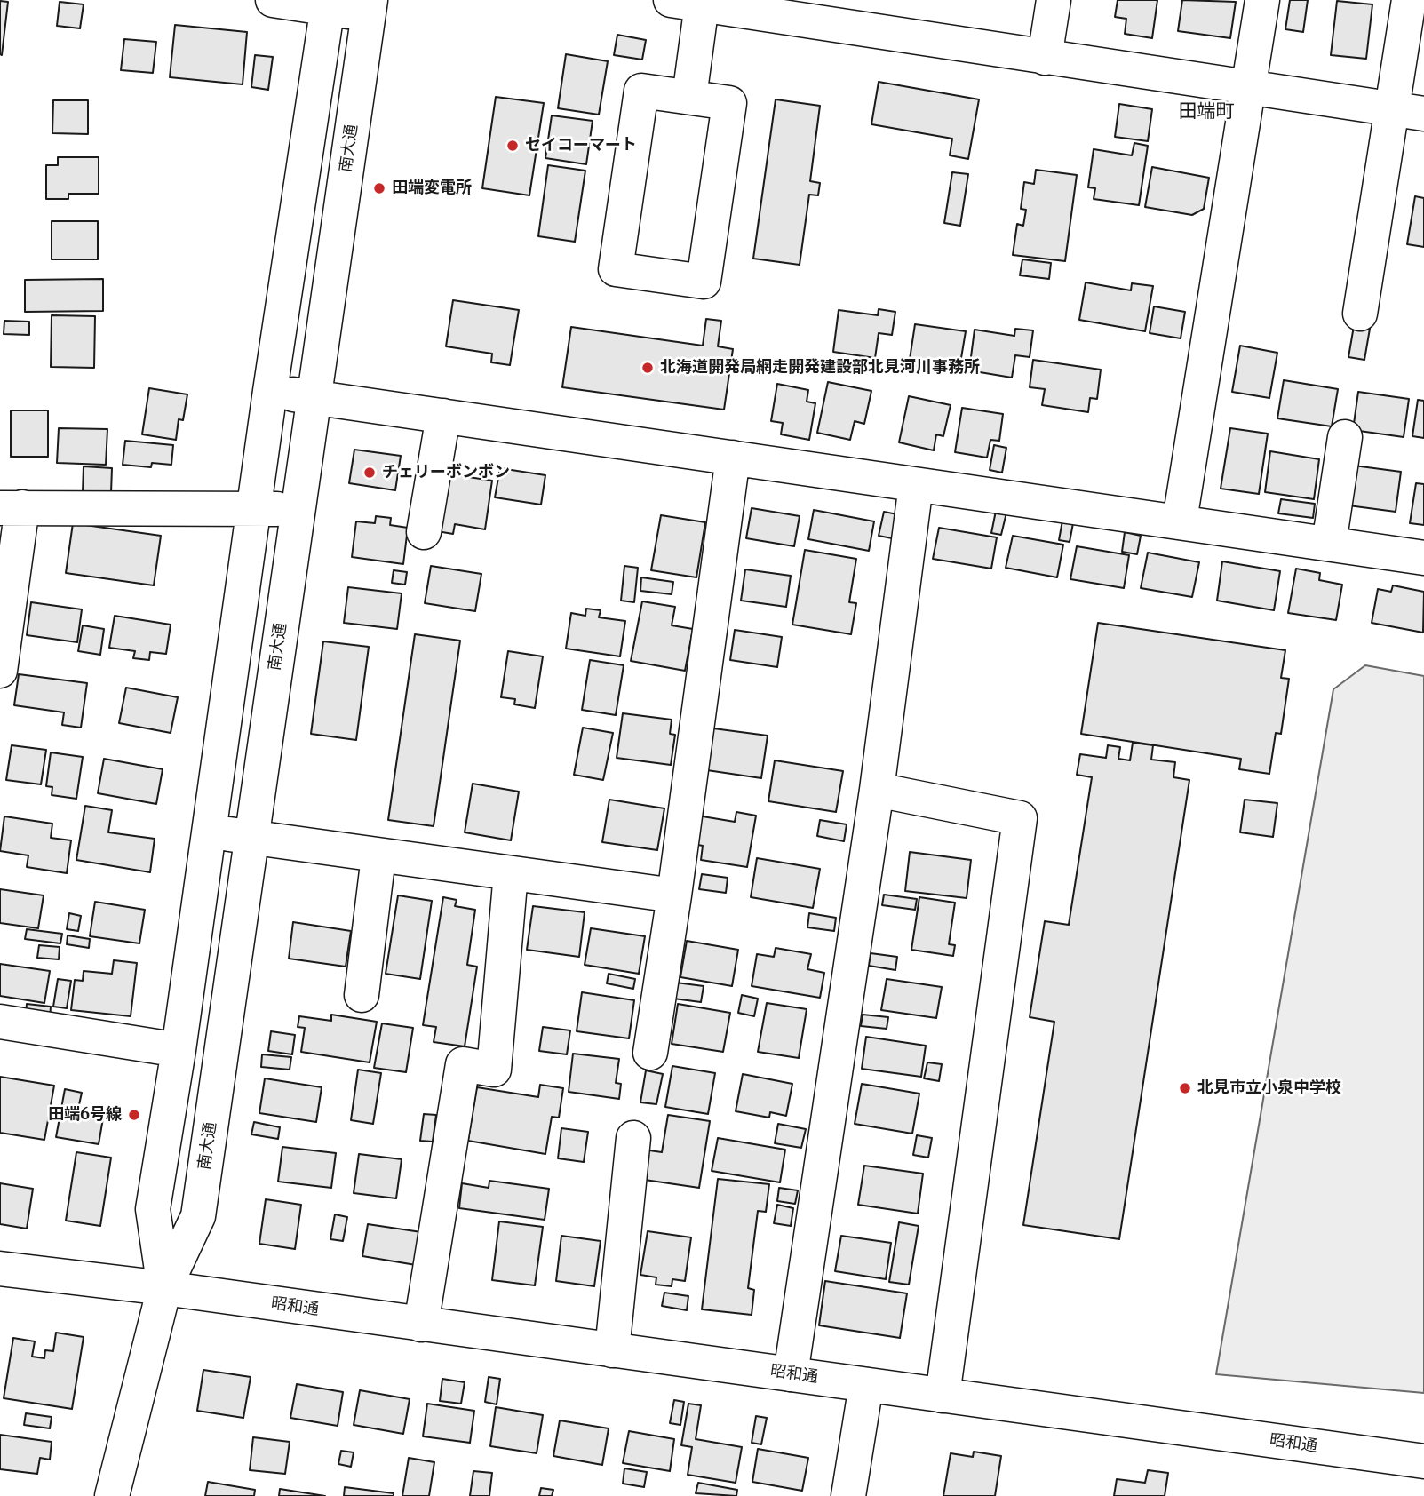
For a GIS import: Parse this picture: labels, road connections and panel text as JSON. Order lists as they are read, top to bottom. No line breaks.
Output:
{"streets":{"street":["南大通","昭和通"]},"crossings":[["南大通","昭和通"]],"districts":["田端町"],"places":["セイコーマート","田端変電所","北海道開発局網走開発建設部北見河川事務所","チェリーボンボン","北見市立小泉中学校","田端6号線"]}
